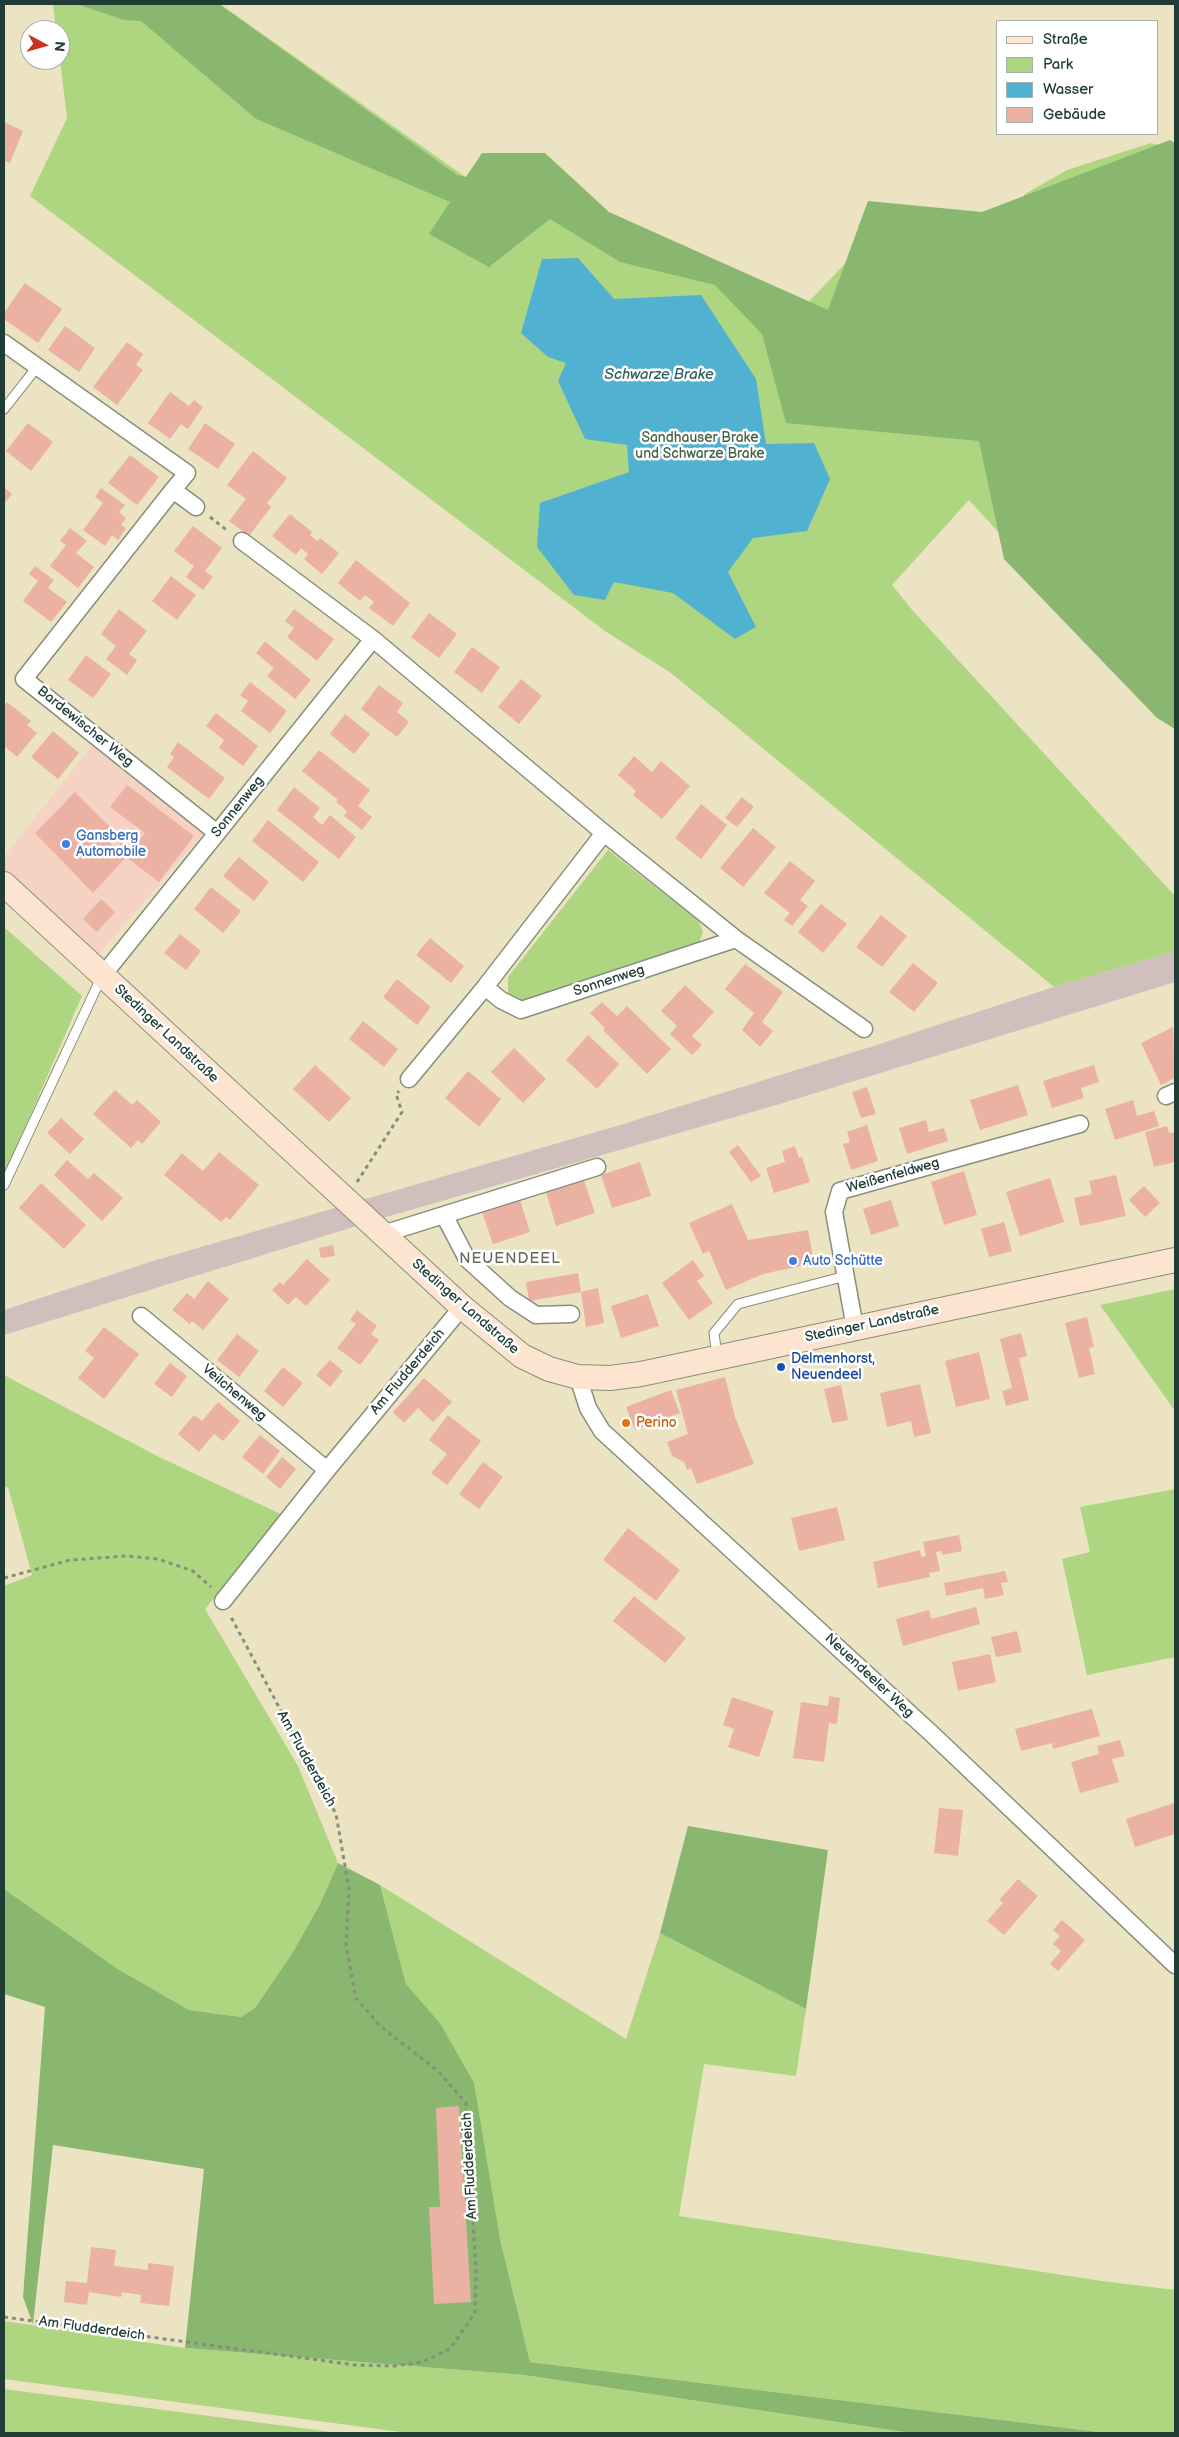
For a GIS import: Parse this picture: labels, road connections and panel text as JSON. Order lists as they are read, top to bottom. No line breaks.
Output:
{"streets":{"main road":["Stedinger Landstraße"],"street":["Bardewischer Weg","Sonnenweg","Weißenfeldweg","Am Fludderdeich","Veilchenweg","Neuendeeler Weg"]},"crossings":[["Bardewischer Weg","Sonnenweg"],["Sonnenweg","Stedinger Landstraße"],["Stedinger Landstraße","Weißenfeldweg"],["Stedinger Landstraße","Am Fludderdeich"],["Stedinger Landstraße","Neuendeeler Weg"],["Am Fludderdeich","Veilchenweg"]],"districts":["NEUENDEEL"],"water":["Schwarze Brake"],"parks":["Sandhauser Brake und Schwarze Brake"],"places":["Gansberg Automobile","Auto Schütte","Delmenhorst, Neuendeel","Perino"],"legend":["Straße","Park","Wasser","Gebäude"],"north":"right"}
